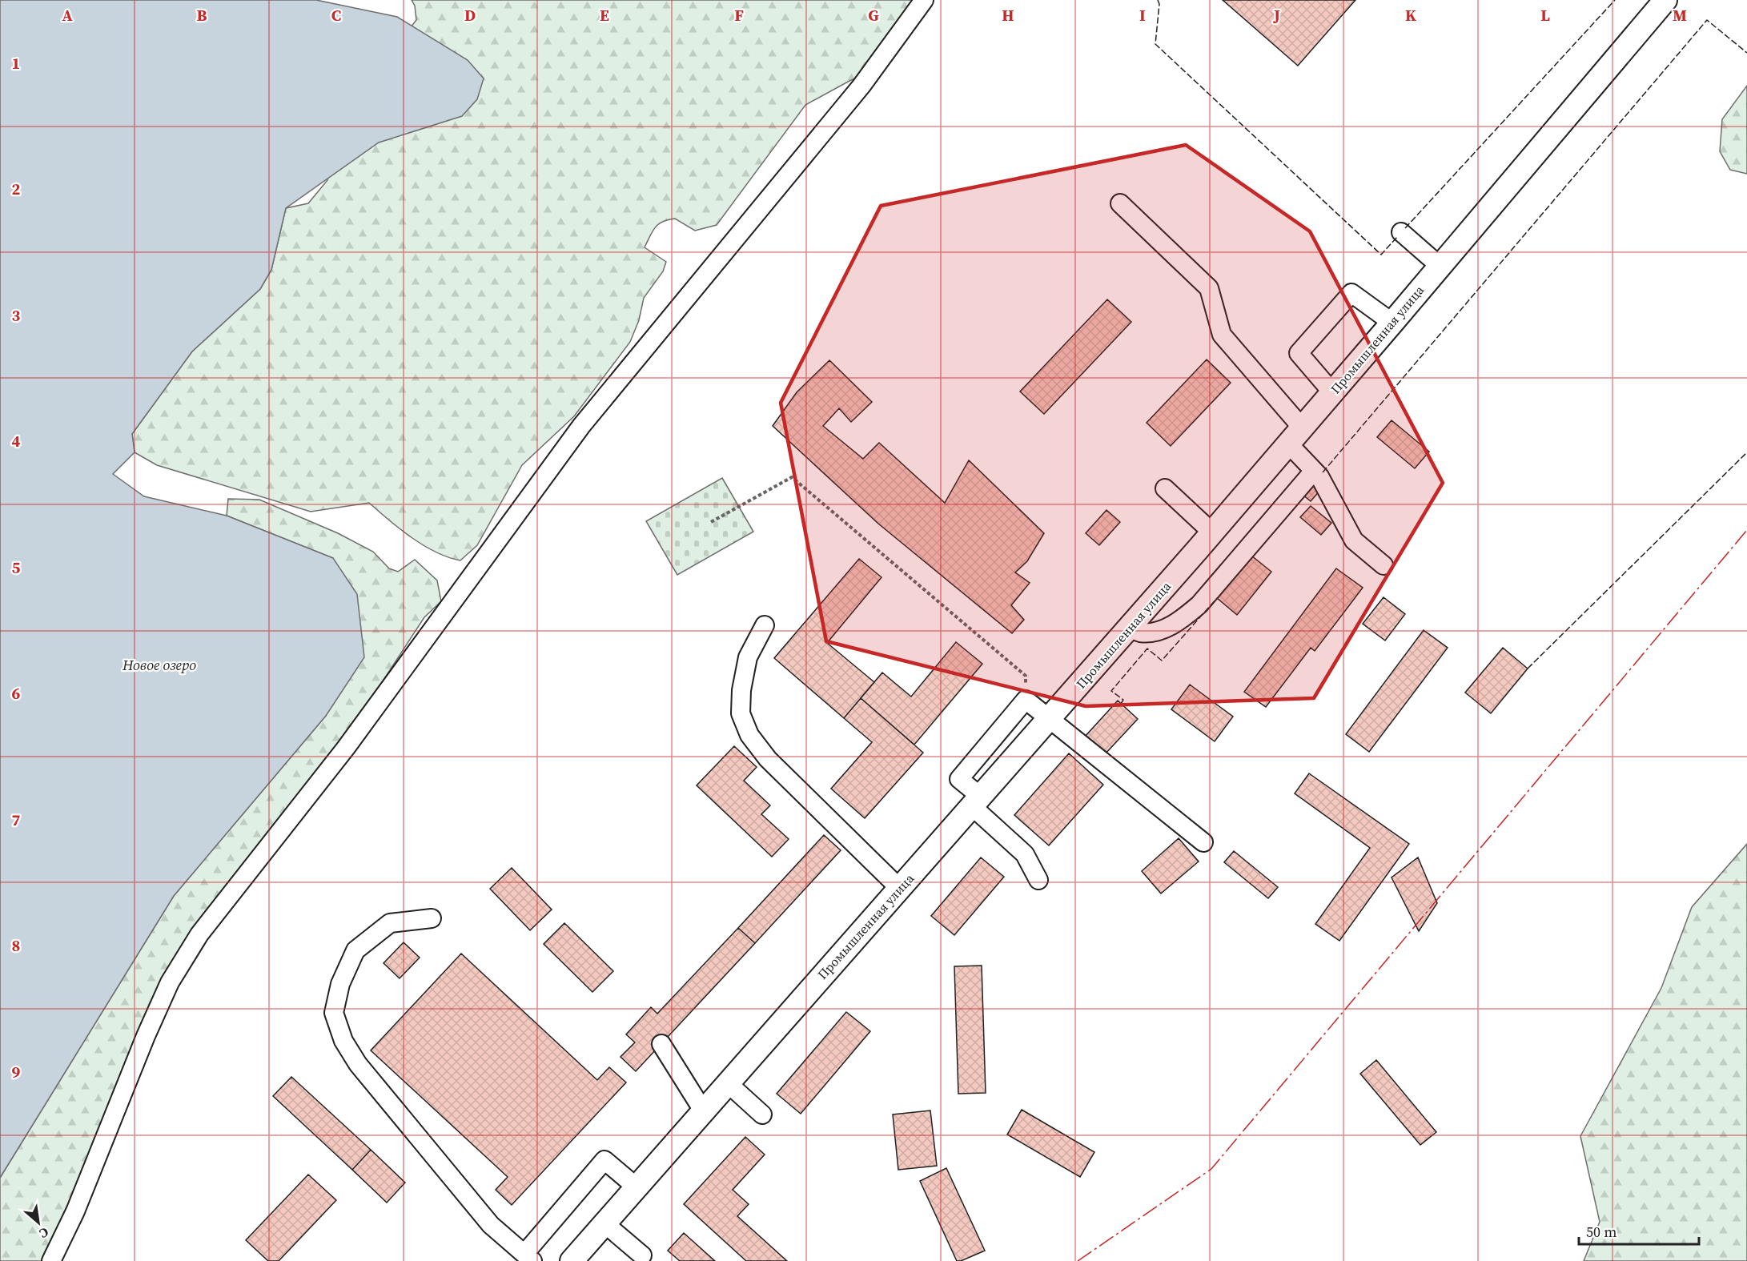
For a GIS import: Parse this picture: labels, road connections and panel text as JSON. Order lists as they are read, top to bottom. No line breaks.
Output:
{"streets":{"main road":["Промышленная улица"]},"water":["Новое озеро"],"scale_bar":"50 m","north":"bottom right","grid":{"columns":["A","B","C","D","E","F","G","H","I","J","K","L","M"],"rows":["1","2","3","4","5","6","7","8","9"]}}
